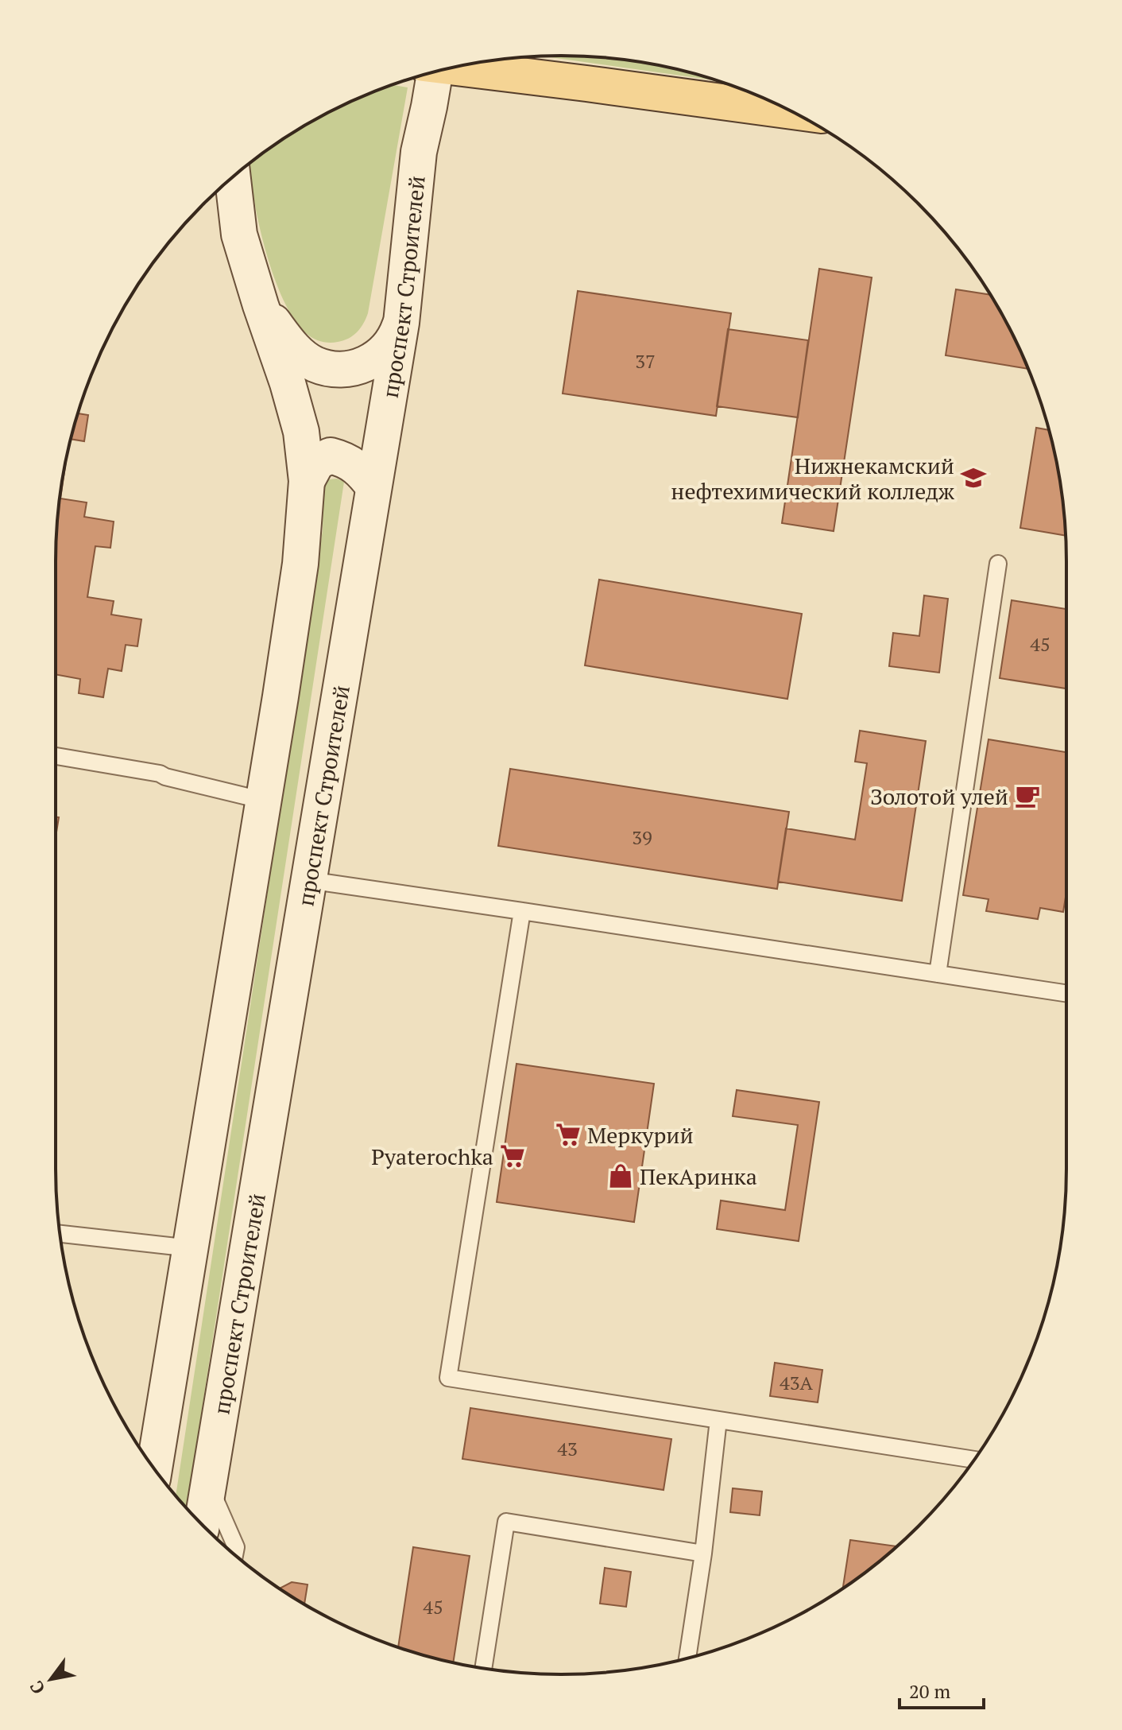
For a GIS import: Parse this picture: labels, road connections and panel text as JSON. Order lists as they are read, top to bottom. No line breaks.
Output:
{"streets":{"main road":["проспект Строителей"]},"places":{"school or university":["Нижнекамский нефтехимический колледж"],"cafe":["Золотой улей"],"supermarket":["Меркурий","Pyaterochka"],"shop":["ПекАринка"]},"house_numbers":["37","45","39","43А","43","45"],"scale_bar":"20 m","north":"bottom left"}
